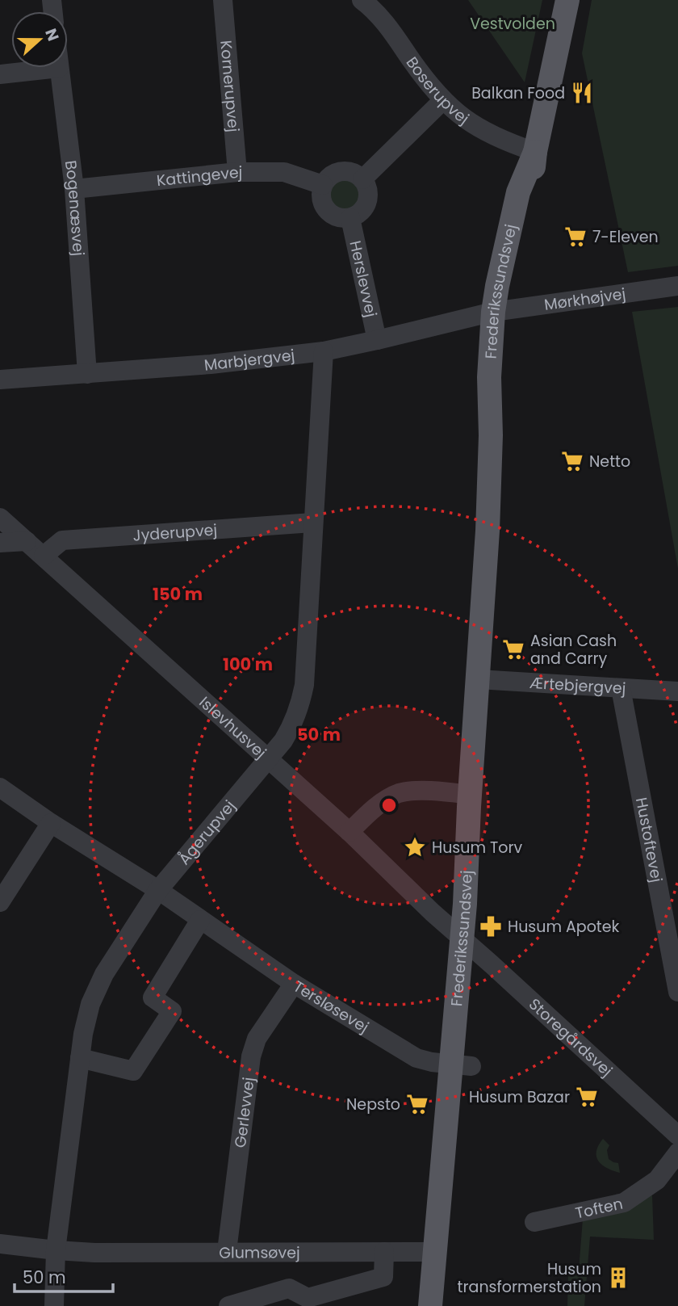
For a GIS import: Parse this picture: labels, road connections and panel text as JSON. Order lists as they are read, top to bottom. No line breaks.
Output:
{"streets":{"main road":["Frederikssundsvej"],"street":["Kornerupvej","Boserupvej","Kattingevej","Bogenæsvej","Herslevvej","Mørkhøjvej","Marbjergvej","Jyderupvej","Ærtebjergvej","Islevhusvej","Ågerupvej","Hustoftevej","Tersløsevej","Storegårdsvej","Gerlevvej","Toften","Glumsøvej"]},"crossings":[["Kornerupvej","Kattingevej"],["Boserupvej","Frederikssundsvej"],["Kattingevej","Bogenæsvej"],["Kattingevej","Herslevvej"],["Bogenæsvej","Marbjergvej"],["Herslevvej","Marbjergvej"],["Frederikssundsvej","Mørkhøjvej"],["Frederikssundsvej","Marbjergvej"],["Frederikssundsvej","Ærtebjergvej"],["Frederikssundsvej","Islevhusvej"],["Frederikssundsvej","Tersløsevej"],["Frederikssundsvej","Storegårdsvej"],["Frederikssundsvej","Glumsøvej"],["Mørkhøjvej","Marbjergvej"],["Marbjergvej","Ågerupvej"],["Jyderupvej","Islevhusvej"],["Jyderupvej","Ågerupvej"],["Ærtebjergvej","Hustoftevej"],["Islevhusvej","Ågerupvej"],["Islevhusvej","Storegårdsvej"],["Ågerupvej","Tersløsevej"],["Ågerupvej","Glumsøvej"],["Tersløsevej","Gerlevvej"],["Gerlevvej","Glumsøvej"]],"parks":["Vestvolden"],"places":{"restaurant":["Balkan Food"],"supermarket":["7-Eleven","Netto","Asian Cash and Carry","Husum Bazar","Nepsto"],"place":["Husum Torv"],"pharmacy":["Husum Apotek"],"building":["Husum transformerstation"]},"scale_bar":"50 m","north":"right","rings":["150 m","100 m","50 m"]}
